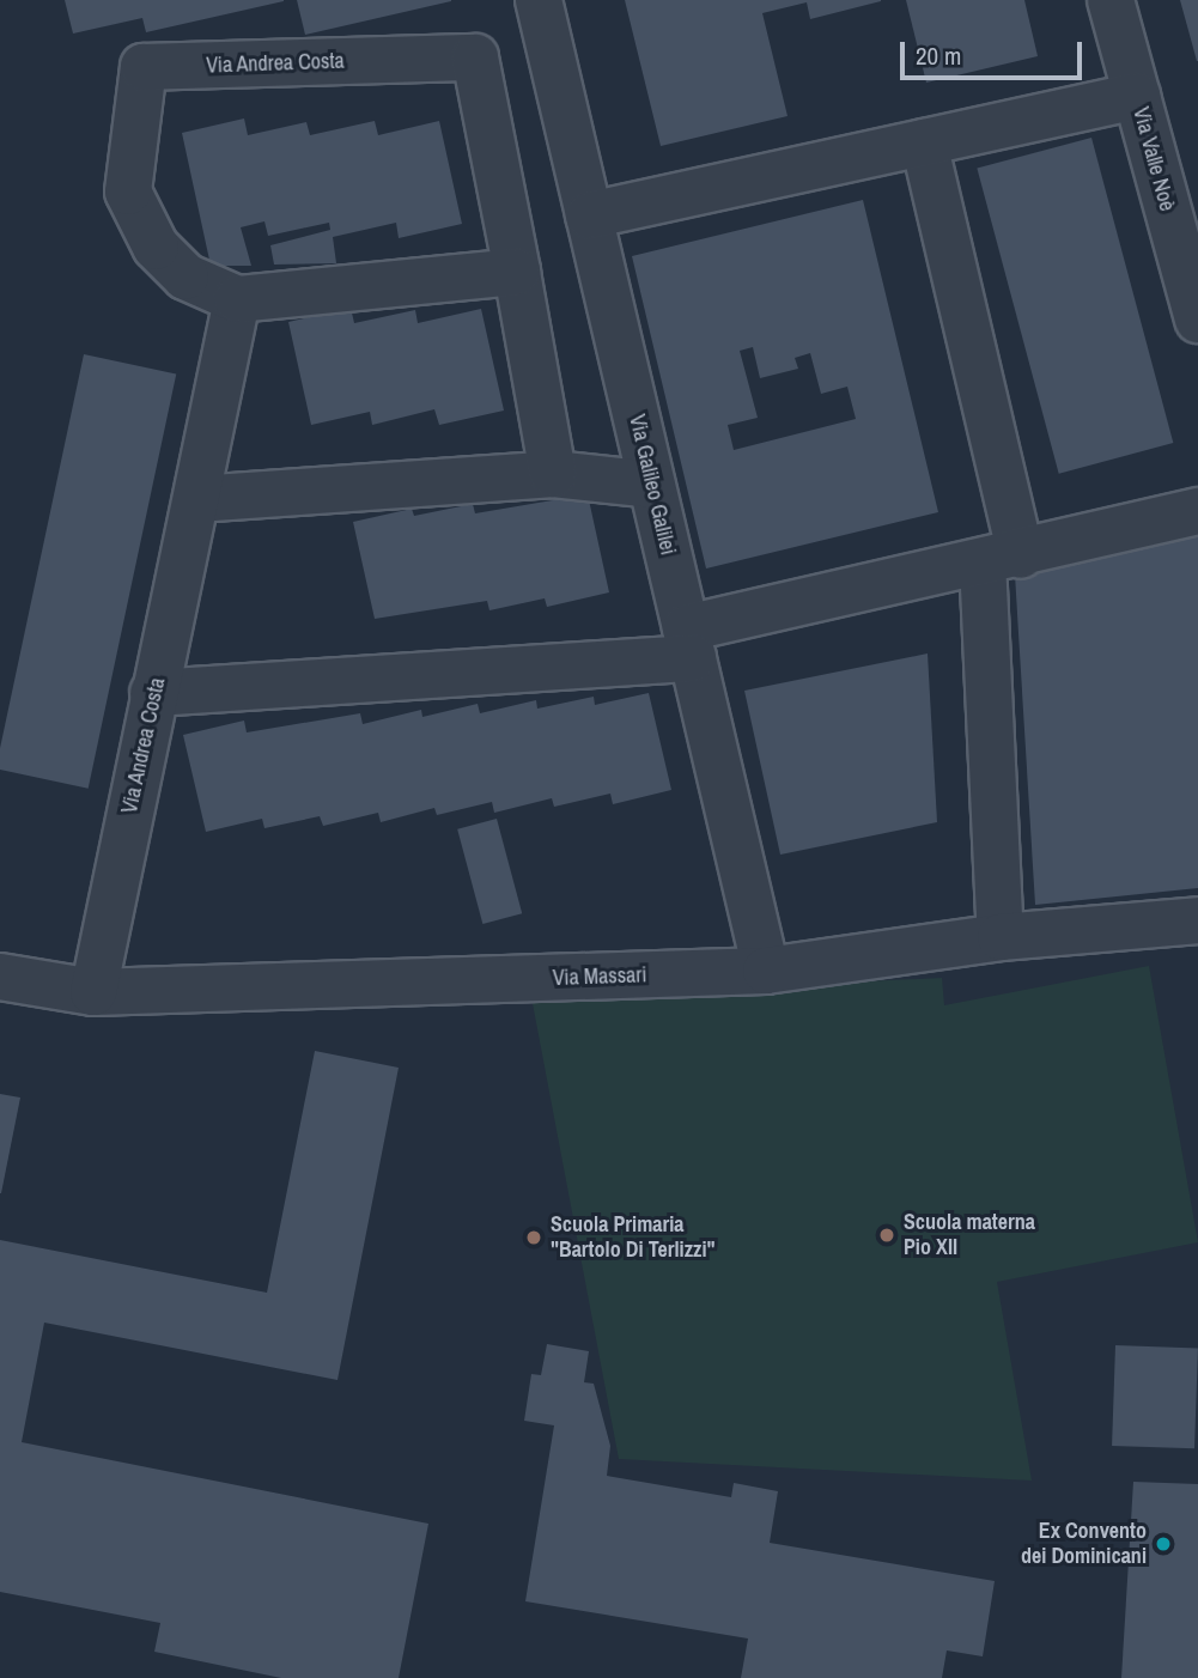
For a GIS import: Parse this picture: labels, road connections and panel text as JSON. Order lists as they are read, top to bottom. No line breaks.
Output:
{"streets":{"street":["Via Andrea Costa","Via Valle Noè","Via Galileo Galilei","Via Massari"]},"crossings":[["Via Andrea Costa","Via Massari"],["Via Galileo Galilei","Via Massari"]],"places":["Scuola materna Pio XII","Scuola Primaria \"Bartolo Di Terlizzi\"","Ex Convento dei Dominicani"],"scale_bar":"20 m"}
